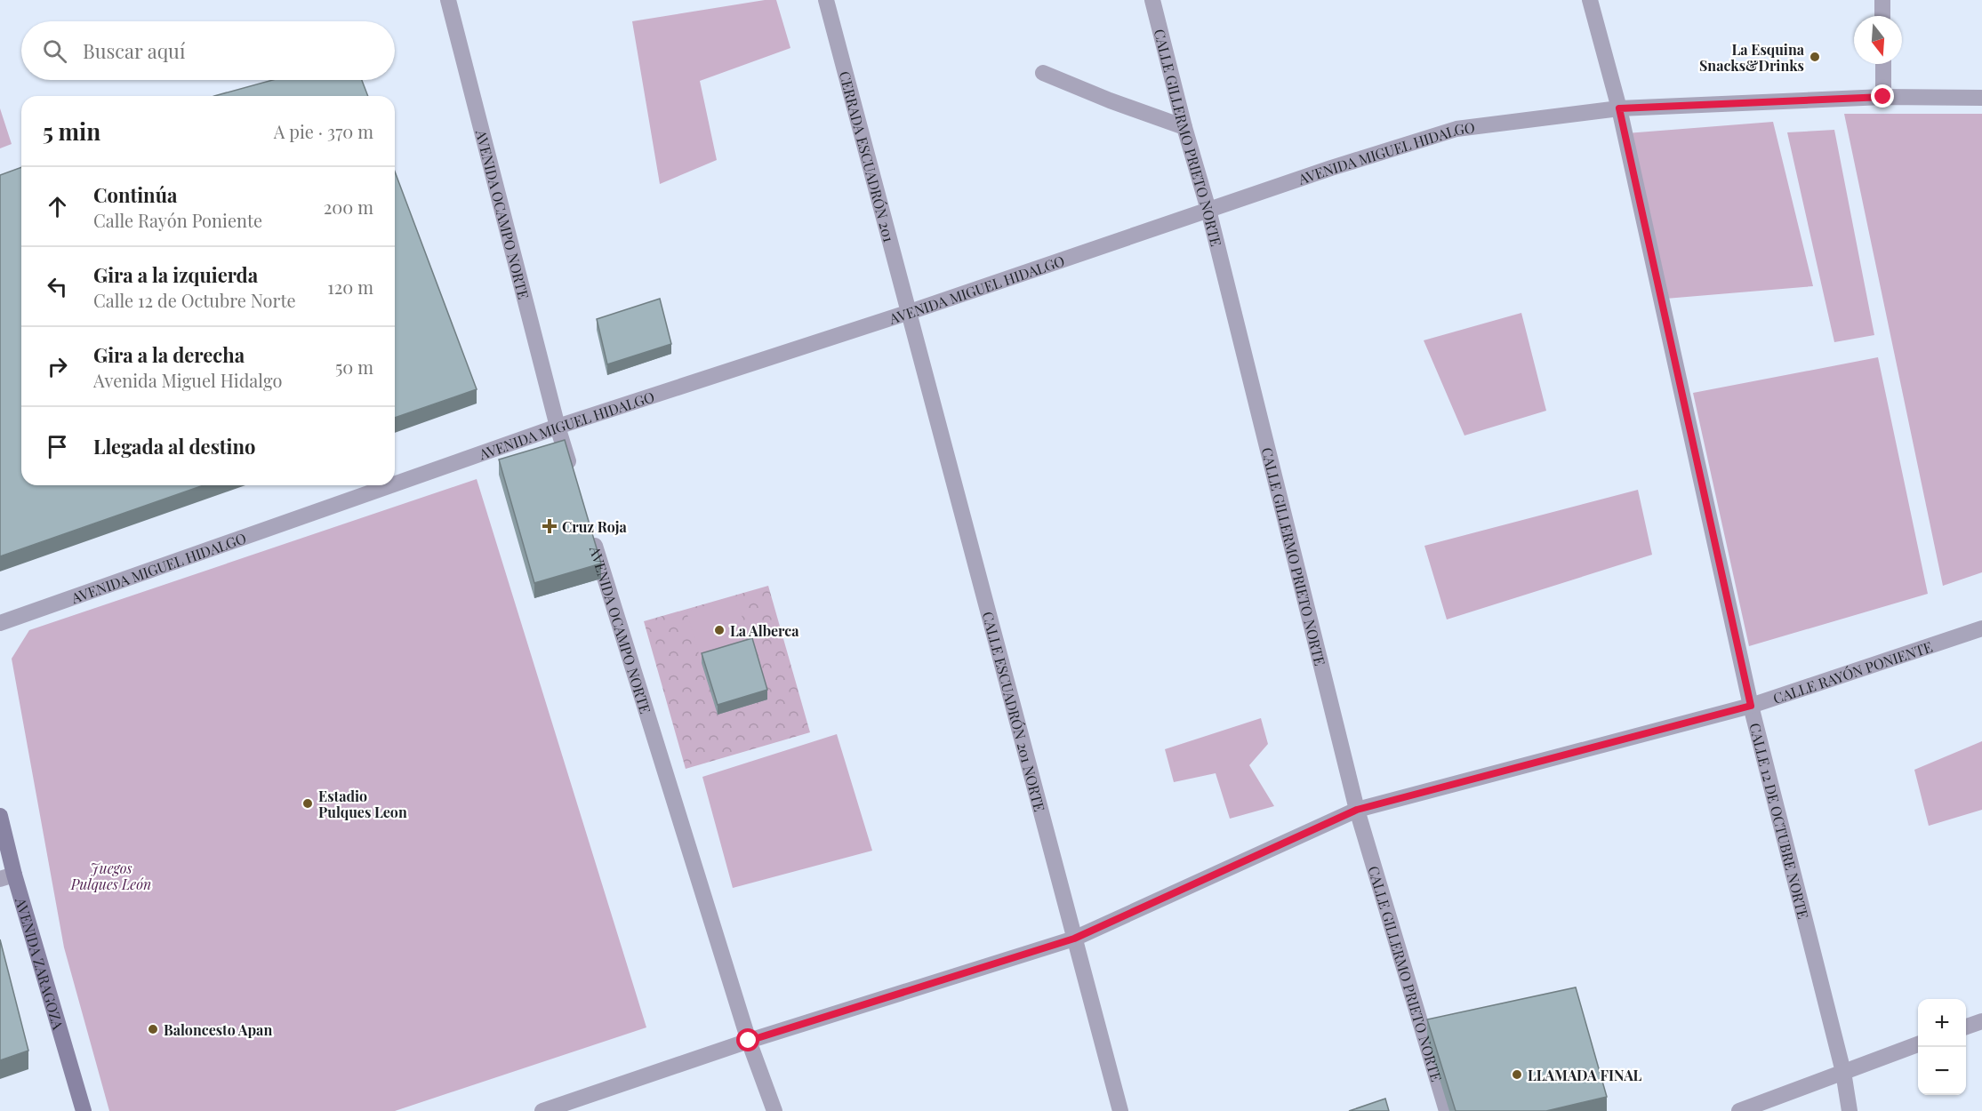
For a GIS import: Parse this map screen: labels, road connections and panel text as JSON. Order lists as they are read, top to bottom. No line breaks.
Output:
{"streets":{"main road":["AVENIDA ZARAGOZA"],"street":["CALLE GILLERMO PRIETO NORTE","AVENIDA MIGUEL HIDALGO","CERRADA ESCUADRÓN 201","AVENIDA OCAMPO NORTE","CALLE RAYÓN PONIENTE","CALLE ESCUADRÓN 201 NORTE","CALLE 12 DE OCTUBRE NORTE"]},"crossings":[["CALLE GILLERMO PRIETO NORTE","AVENIDA MIGUEL HIDALGO"],["CALLE GILLERMO PRIETO NORTE","CALLE RAYÓN PONIENTE"],["AVENIDA MIGUEL HIDALGO","CERRADA ESCUADRÓN 201"],["AVENIDA MIGUEL HIDALGO","AVENIDA OCAMPO NORTE"],["AVENIDA MIGUEL HIDALGO","CALLE ESCUADRÓN 201 NORTE"],["AVENIDA MIGUEL HIDALGO","CALLE 12 DE OCTUBRE NORTE"],["CERRADA ESCUADRÓN 201","CALLE ESCUADRÓN 201 NORTE"],["AVENIDA OCAMPO NORTE","CALLE RAYÓN PONIENTE"],["CALLE RAYÓN PONIENTE","CALLE ESCUADRÓN 201 NORTE"],["CALLE RAYÓN PONIENTE","CALLE 12 DE OCTUBRE NORTE"]],"parks":["Juegos Pulques León"],"places":{"other":["La Esquina Snacks&Drinks","La Alberca","Estadio Pulques Leon","Baloncesto Apan","LLAMADA FINAL"],"health":["Cruz Roja"]},"north":"bottom","page":{"search":"Buscar aquí","heading":["5 min","A pie · 370 m"],"list":[["Continúa","Calle Rayón Poniente","200 m"],["Gira a la izquierda","Calle 12 de Octubre Norte","120 m"],["Gira a la derecha","Avenida Miguel Hidalgo","50 m"],"Llegada al destino"],"map_buttons":["+","−"]}}
